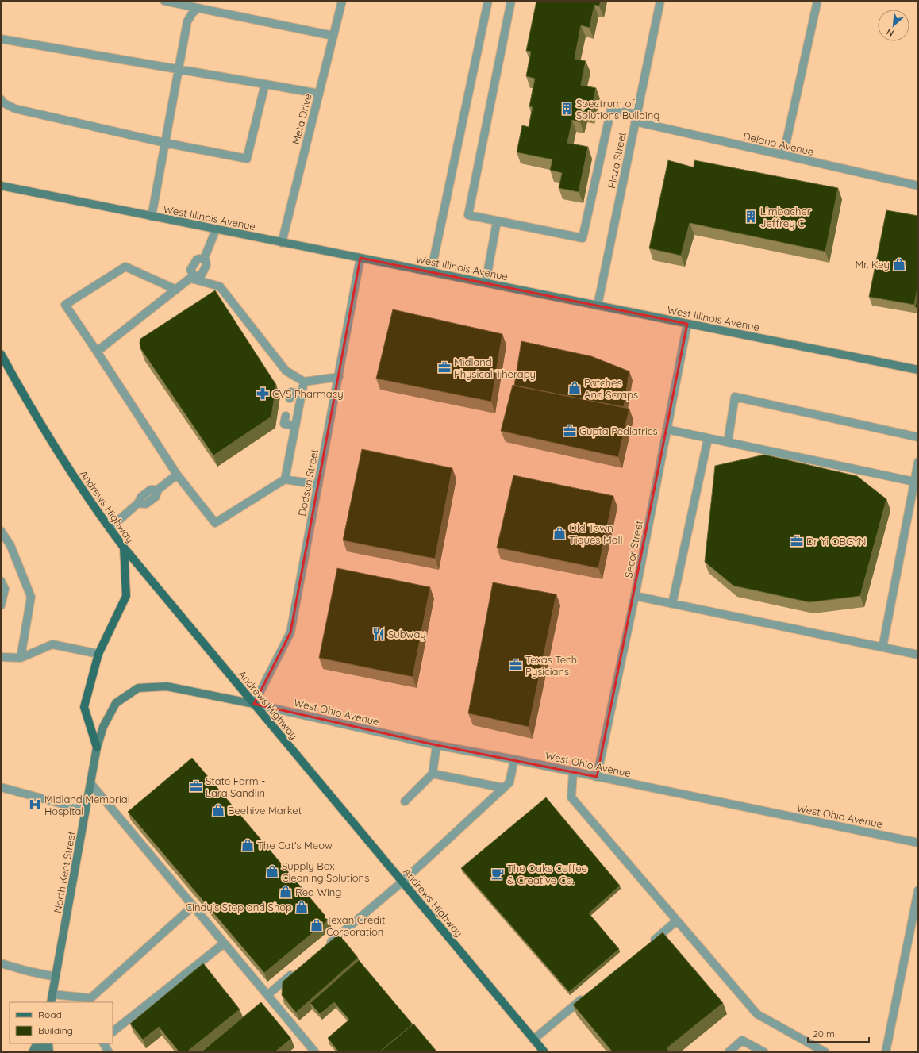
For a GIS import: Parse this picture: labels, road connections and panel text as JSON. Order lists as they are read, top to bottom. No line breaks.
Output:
{"streets":{"main road":["West Illinois Avenue","Andrews Highway","North Kent Street"],"street":["Meta Drive","Delano Avenue","Plaza Street","Dodson Street","Secor Street","West Ohio Avenue"]},"crossings":[["Meta Drive","West Illinois Avenue"],["Delano Avenue","Plaza Street"],["Plaza Street","West Illinois Avenue"],["West Illinois Avenue","Dodson Street"],["West Illinois Avenue","Secor Street"],["Dodson Street","Andrews Highway"],["Dodson Street","West Ohio Avenue"],["Dodson Street","North Kent Street"],["Andrews Highway","West Ohio Avenue"],["Andrews Highway","North Kent Street"],["Secor Street","West Ohio Avenue"],["West Ohio Avenue","North Kent Street"]],"places":{"building":["Spectrum of Solutions Building","Limbacher Jeffrey C"],"shop":["Mr. Key","Patches And Scraps","Old Town Tiques Mall","Beehive Market","The Cat's Meow","Supply Box Cleaning Solutions","Red Wing","Cindy's Stop and Shop","Texan Credit Corporation"],"office":["Midland Physical Therapy","Gupta Pediatrics","Dr Yi OBGYN","Texas Tech Pysicians","State Farm - Lara Sandlin"],"pharmacy":["CVS Pharmacy"],"restaurant":["Subway"],"hospital":["Midland Memorial Hospital"],"cafe":["The Oaks Coffee & Creative Co."]},"legend":["Road","Building"],"scale_bar":"20 m","north":"bottom left"}
